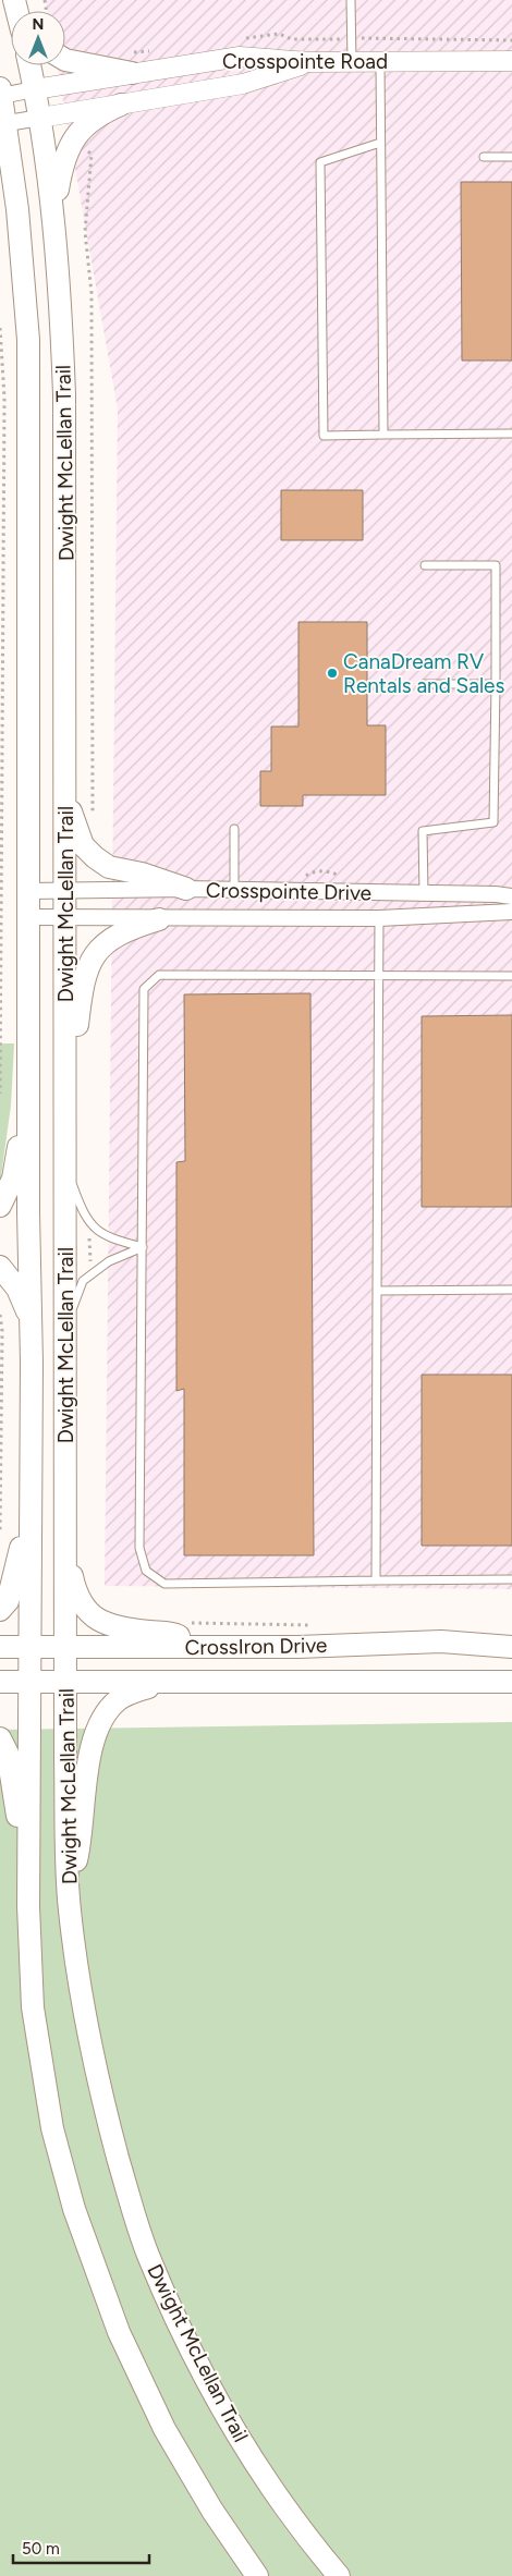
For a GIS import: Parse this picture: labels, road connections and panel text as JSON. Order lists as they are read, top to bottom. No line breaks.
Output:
{"streets":{"main road":["Dwight McLellan Trail","CrossIron Drive"],"street":["Crosspointe Road","Crosspointe Drive"]},"crossings":[["Crosspointe Road","Dwight McLellan Trail"],["Dwight McLellan Trail","Crosspointe Drive"],["Dwight McLellan Trail","CrossIron Drive"]],"places":["CanaDream RV Rentals and Sales"],"scale_bar":"50 m","north":"top"}
